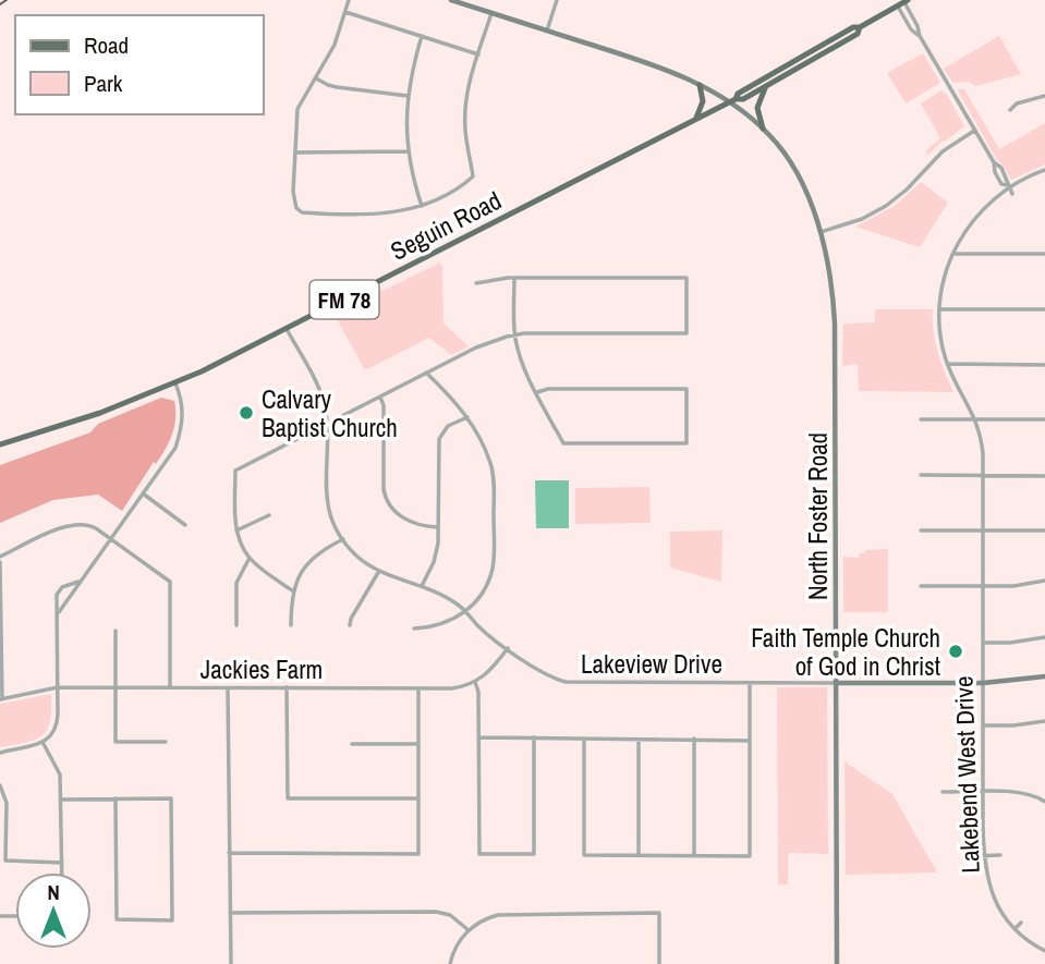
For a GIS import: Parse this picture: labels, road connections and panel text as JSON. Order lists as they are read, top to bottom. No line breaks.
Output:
{"streets":{"main road":["Seguin Road","FM 78","North Foster Road","Lakeview Drive"],"street":["Jackies Farm","Lakebend West Drive"]},"crossings":[["Seguin Road","North Foster Road"],["Seguin Road","Lakeview Drive"],["North Foster Road","Lakeview Drive"],["Lakeview Drive","Lakebend West Drive"]],"places":["Calvary Baptist Church","Faith Temple Church of God in Christ"],"legend":["Road","Park"],"north":"top"}
